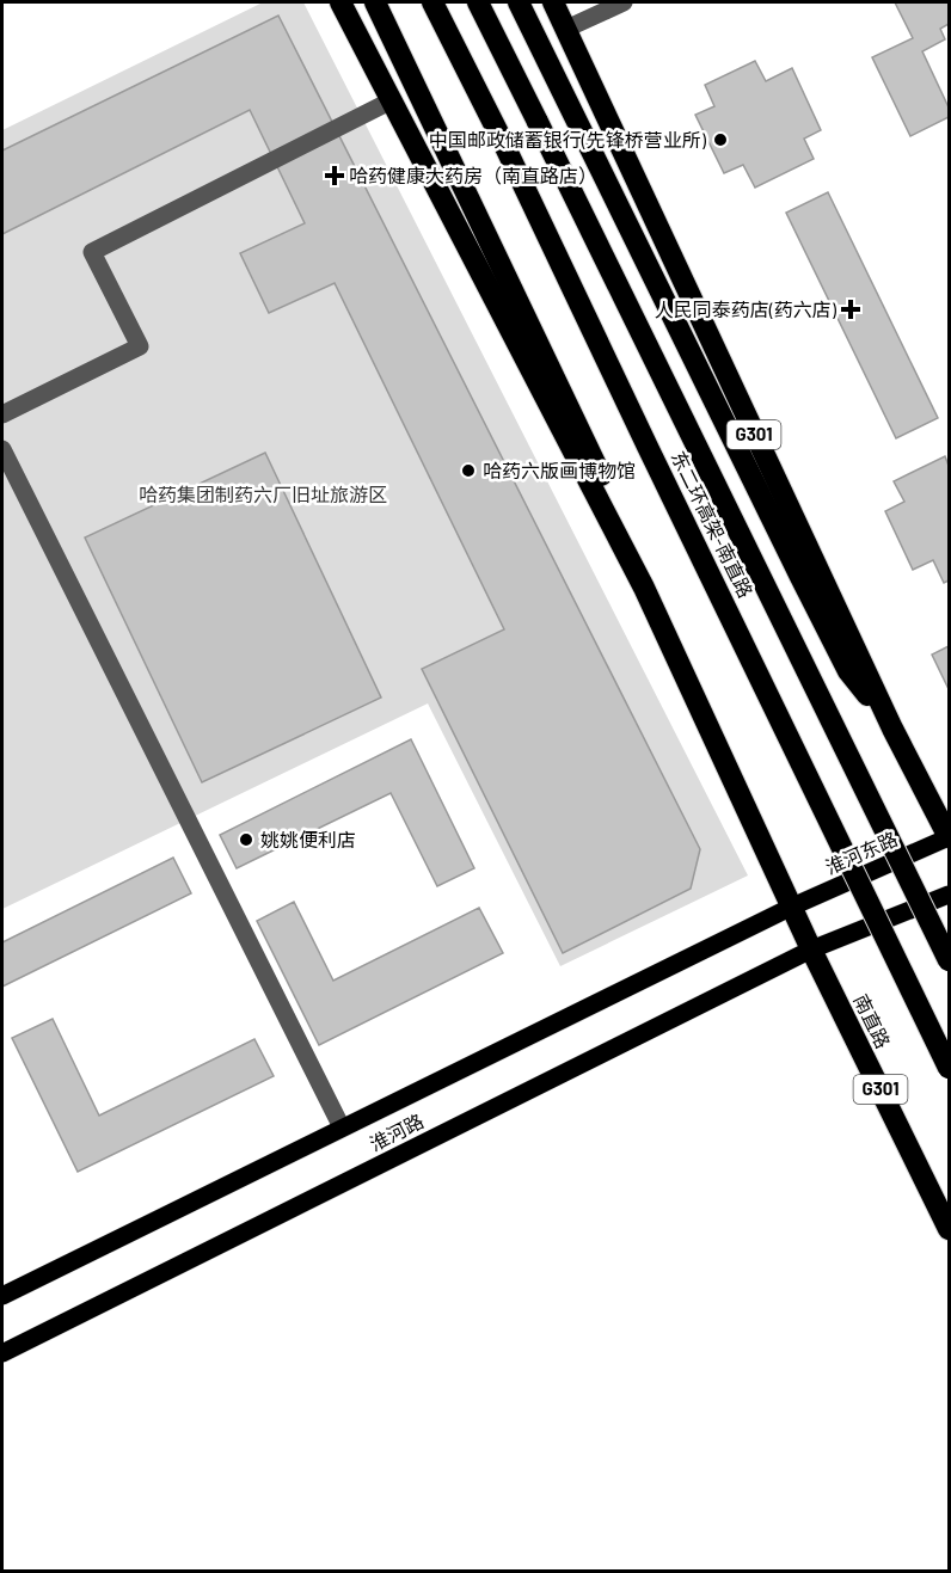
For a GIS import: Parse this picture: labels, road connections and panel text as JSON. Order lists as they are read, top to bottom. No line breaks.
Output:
{"streets":{"highway":["G301","东二环高架-南直路","南直路"],"main road":["淮河东路","淮河路"]},"crossings":[["G301","淮河东路"],["G301","南直路"],["G301","淮河路"],["淮河东路","淮河路"],["南直路","淮河路"]],"parks":["哈药集团制药六厂旧址旅游区"],"places":{"other":["中国邮政储蓄银行(先锋桥营业所)","哈药六版画博物馆","姚姚便利店"],"health":["哈药健康大药房（南直路店）","人民同泰药店(药六店)"]}}
